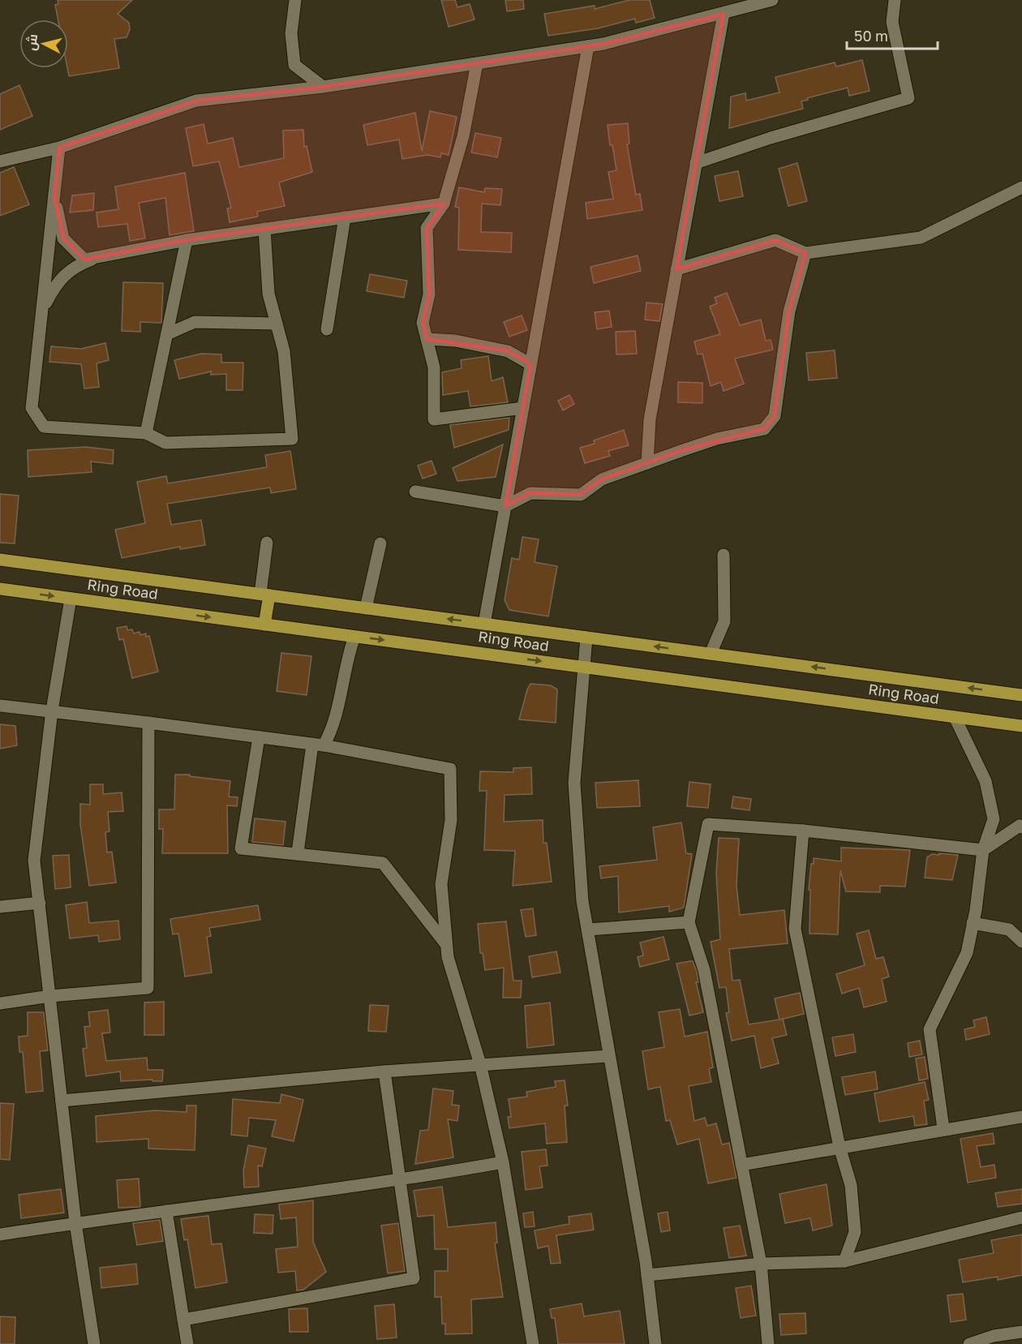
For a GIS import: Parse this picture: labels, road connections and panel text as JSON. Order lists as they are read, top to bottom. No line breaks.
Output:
{"streets":{"main road":["Ring Road"]},"scale_bar":"50 m","north":"left"}
